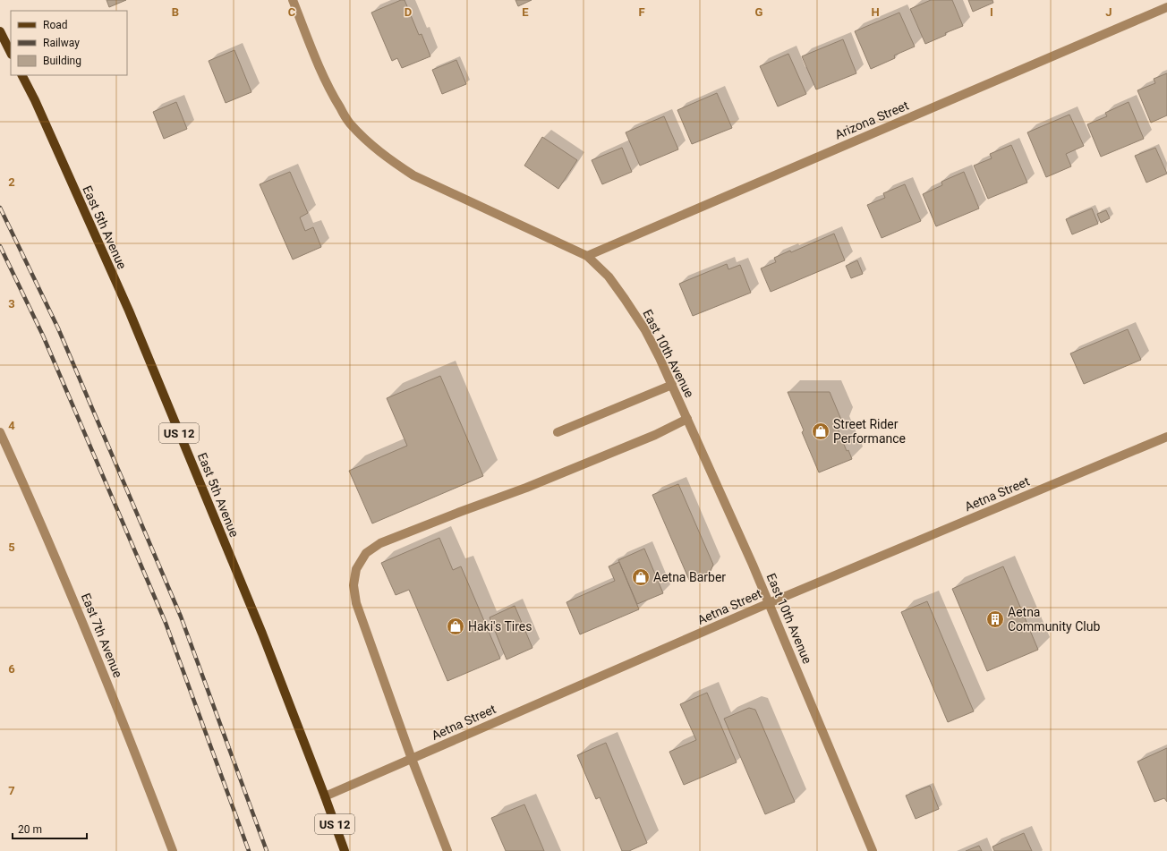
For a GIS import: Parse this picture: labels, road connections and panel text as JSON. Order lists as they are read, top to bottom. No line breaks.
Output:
{"streets":{"main road":["East 5th Avenue","US 12"],"street":["Arizona Street","East 10th Avenue","Aetna Street","East 7th Avenue"]},"crossings":[["Arizona Street","East 10th Avenue"],["East 5th Avenue","Aetna Street"],["East 10th Avenue","Aetna Street"]],"places":{"shop":["Street Rider Performance","Aetna Barber","Haki's Tires"],"building":["Aetna Community Club"]},"legend":["Road","Railway","Building"],"scale_bar":"20 m","grid":{"columns":["B","C","D","E","F","G","H","I","J"],"rows":["2","3","4","5","6","7"]}}
